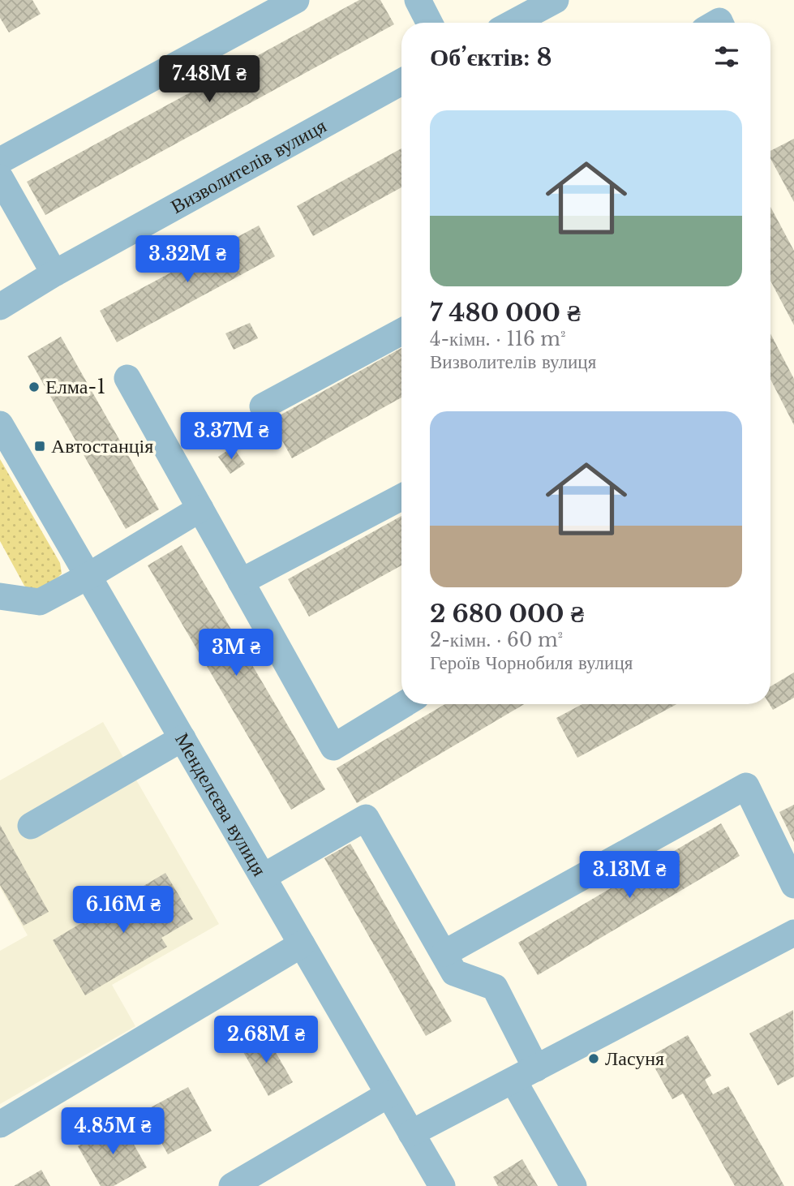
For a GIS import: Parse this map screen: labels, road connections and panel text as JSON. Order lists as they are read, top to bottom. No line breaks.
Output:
{"streets":{"street":["Визволителів вулиця","Менделєєва вулиця"]},"places":{"other":["Елма-1","Ласуня"],"transit":["Автостанція"]},"page":{"heading":"Об’єктів: 8","price":["7.48M ₴","3.32M ₴","3.37M ₴","3M ₴","3.13M ₴","6.16M ₴","2.68M ₴","4.85M ₴"],"list":[{"name":"7 480 000 ₴","note":"4-кімн. · 116 m² · Визволителів вулиця"},{"name":"2 680 000 ₴","note":"2-кімн. · 60 m² · Героїв Чорнобиля вулиця"}]}}
